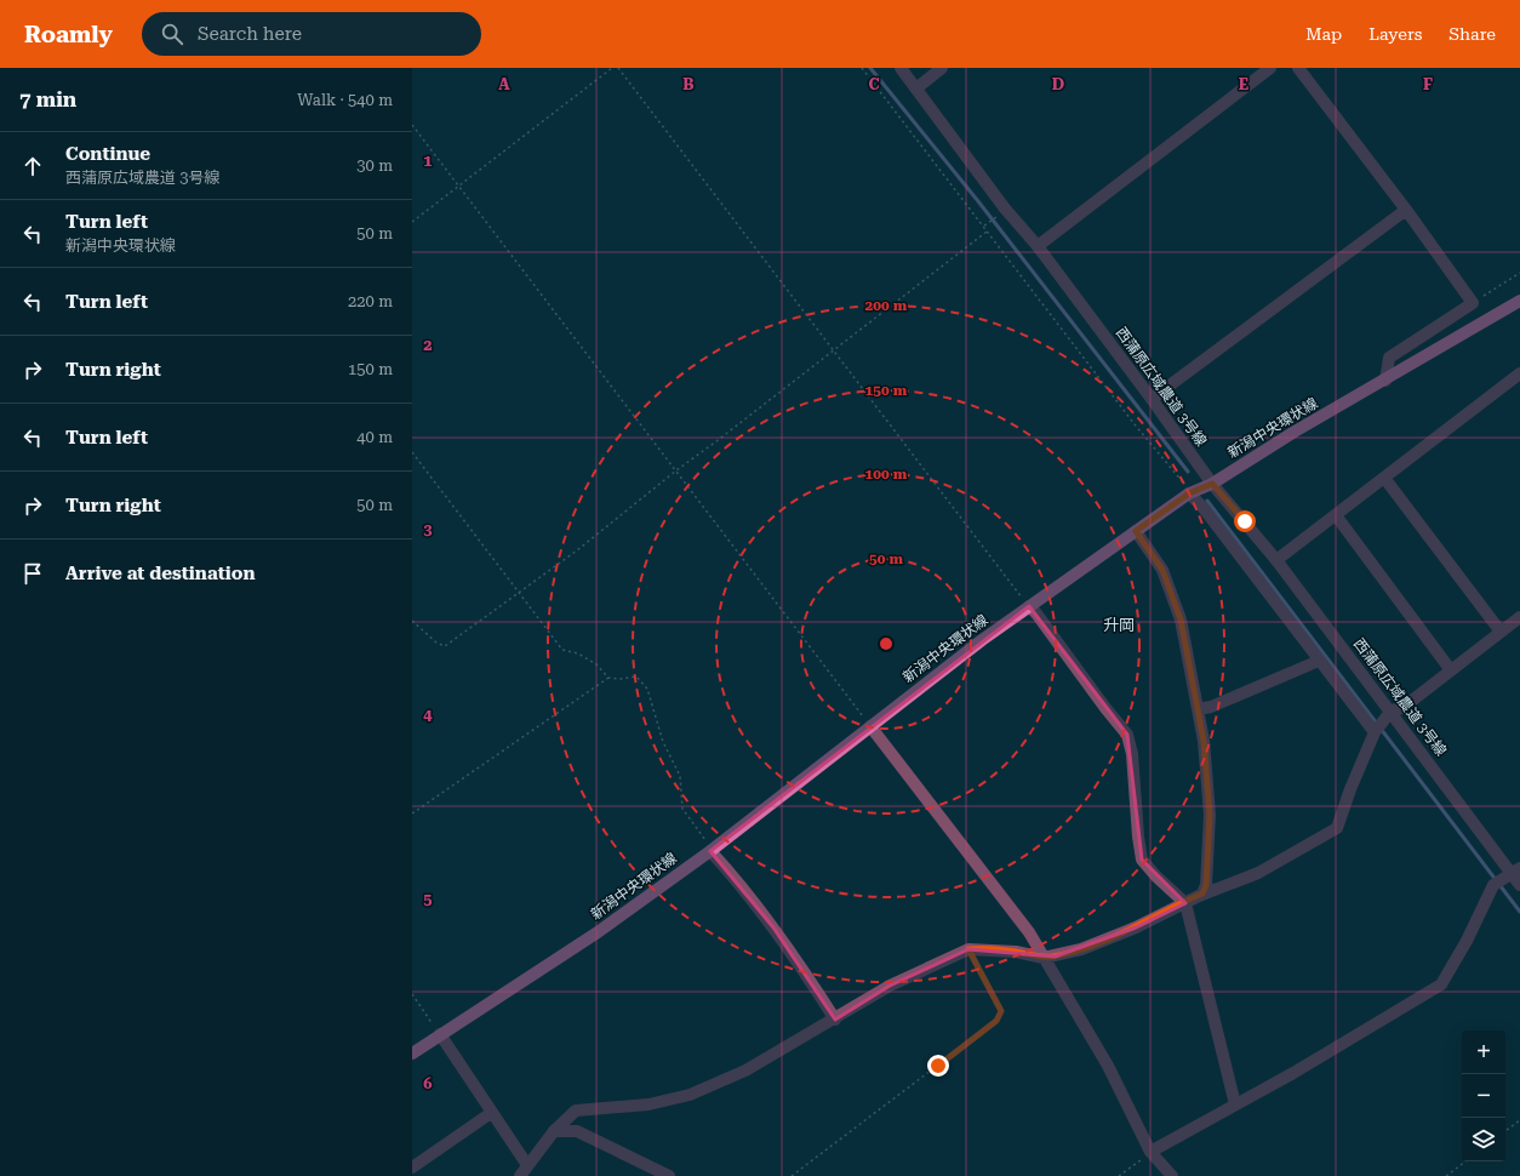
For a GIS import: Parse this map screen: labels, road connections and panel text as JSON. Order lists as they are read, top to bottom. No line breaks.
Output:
{"streets":{"main road":["新潟中央環状線"],"street":["西蒲原広域農道 3号線"]},"crossings":[["西蒲原広域農道 3号線","新潟中央環状線"]],"districts":["升岡"],"page":{"header":"Roamly","search":"Search here","nav":["Map","Layers","Share"],"heading":["7 min","Walk · 540 m"],"list":[["Continue","西蒲原広域農道 3号線","30 m"],["Turn left","新潟中央環状線","50 m"],["Turn left","220 m"],["Turn right","150 m"],["Turn left","40 m"],["Turn right","50 m"],"Arrive at destination"],"map_buttons":["+","−"]},"grid":{"columns":["A","B","C","D","E","F"],"rows":["1","2","3","4","5","6"]},"rings":["200 m","150 m","100 m","50 m"]}
